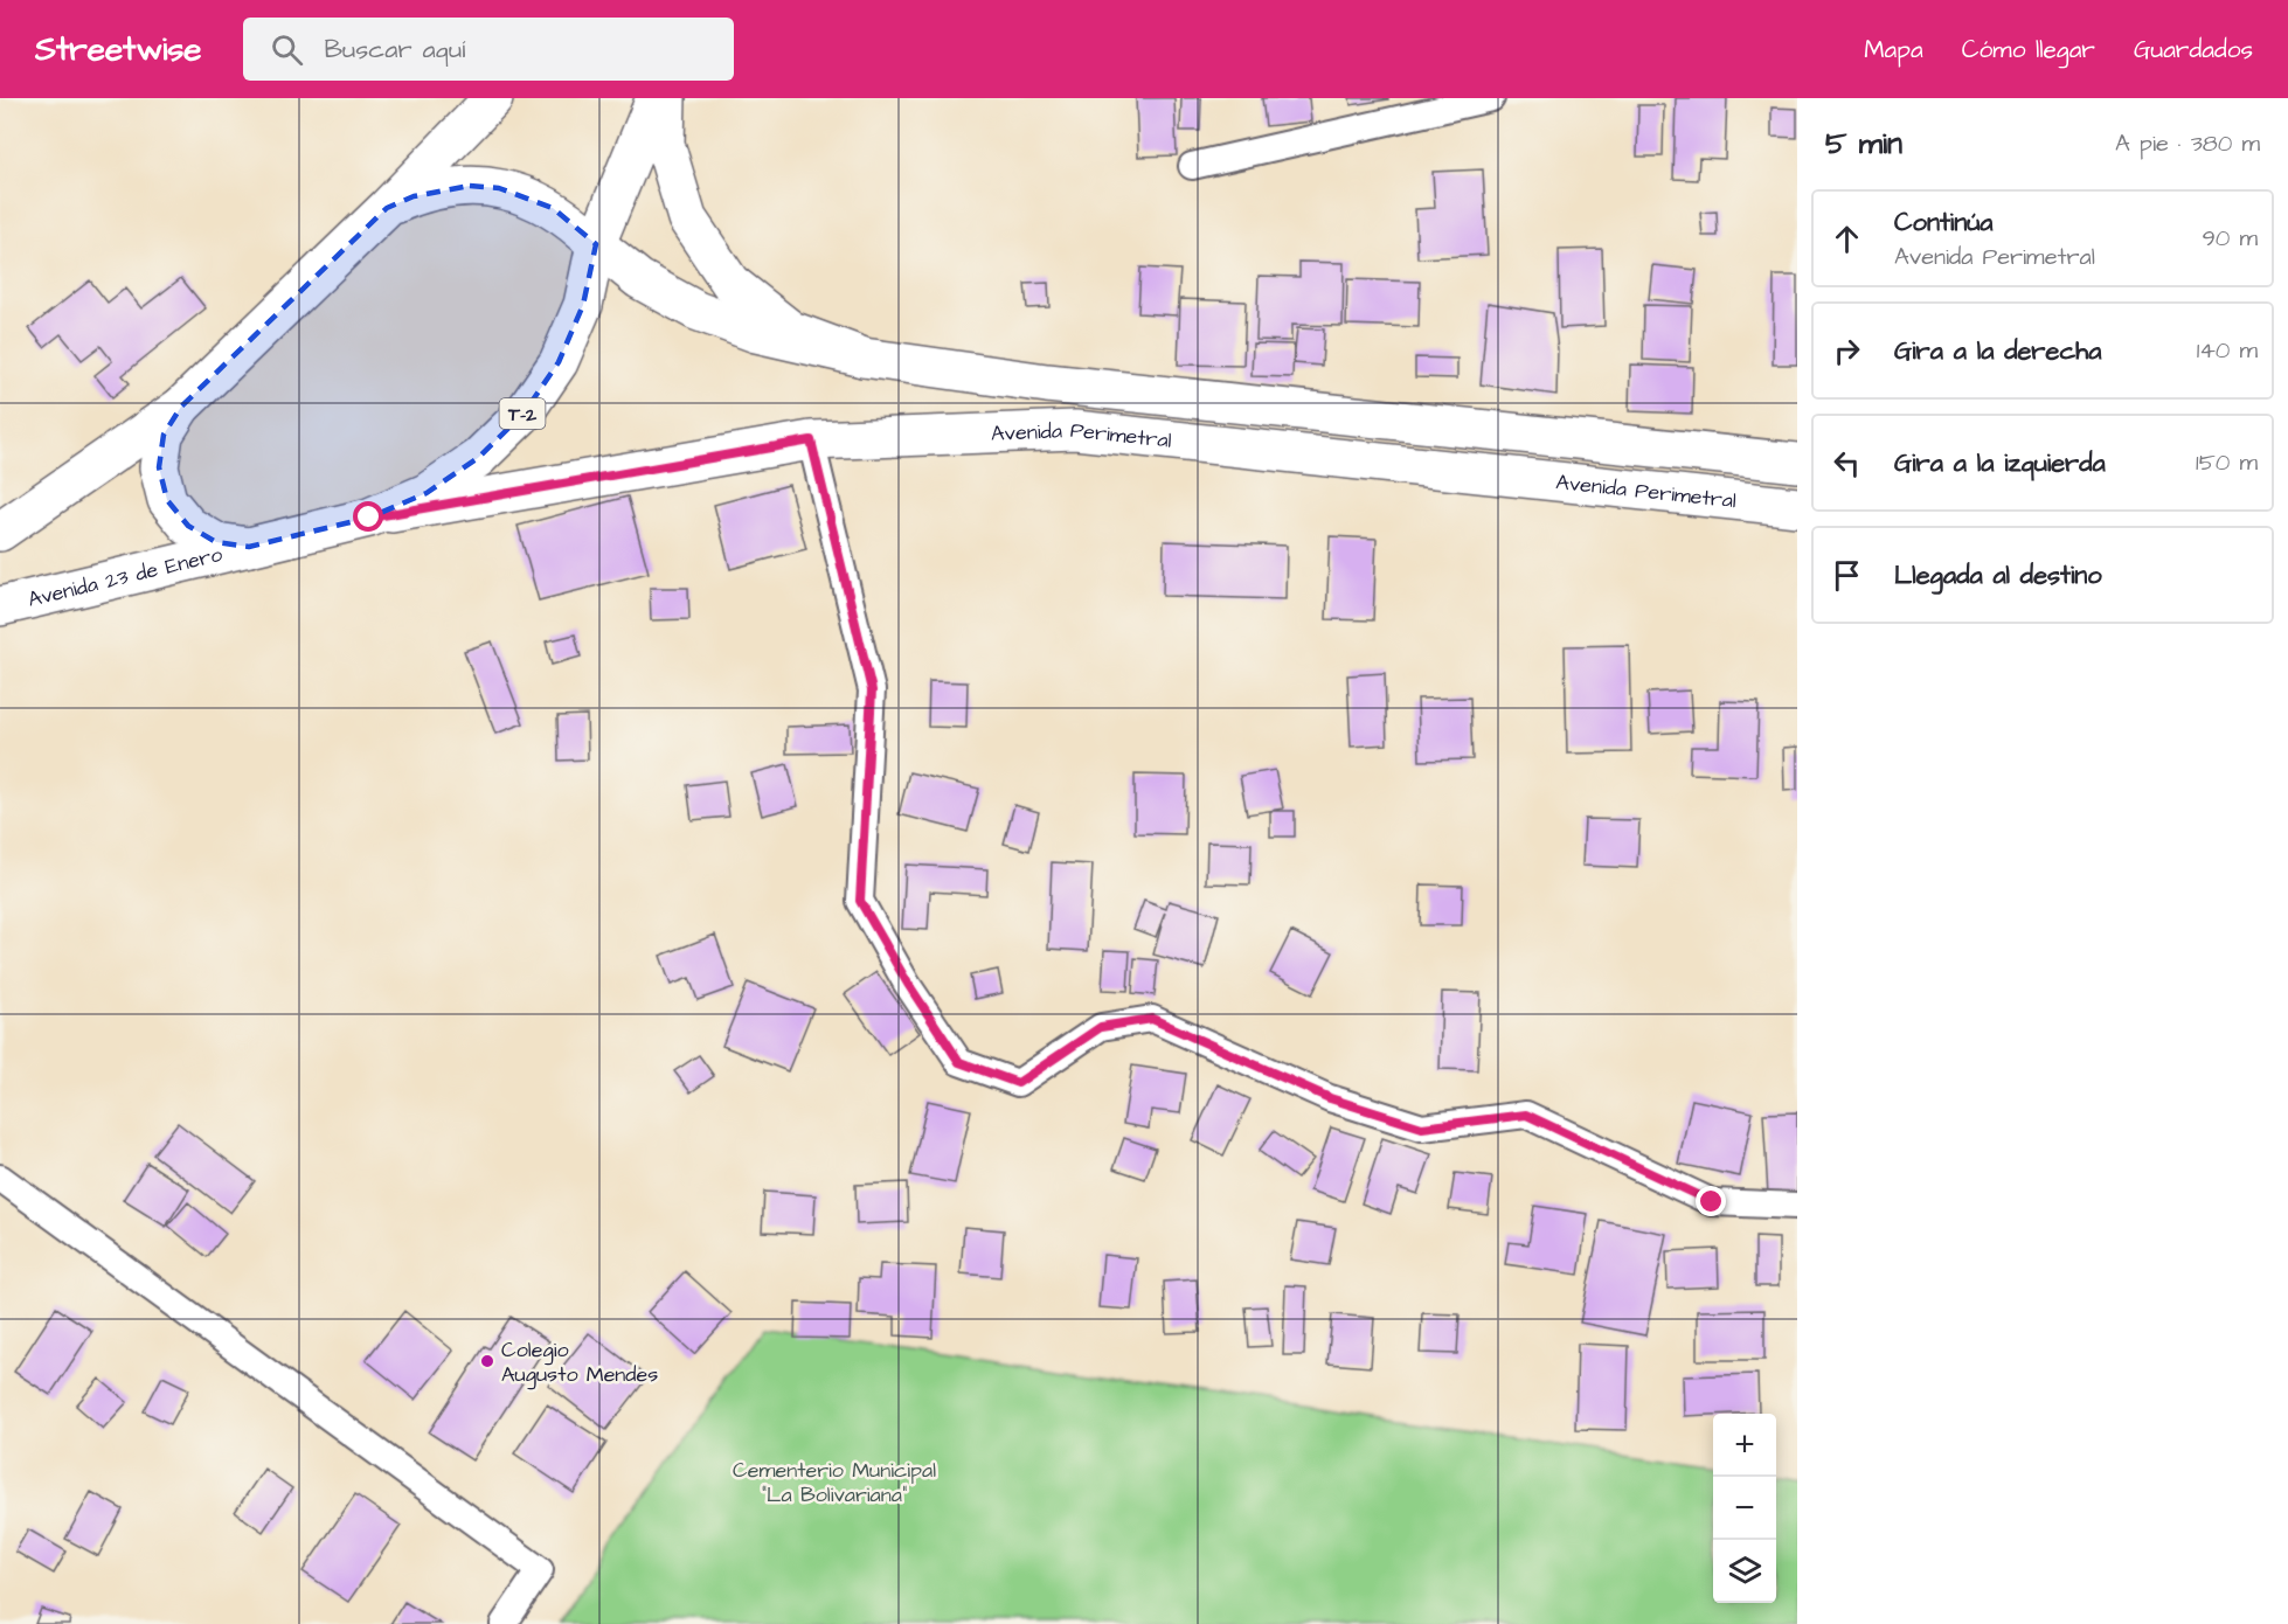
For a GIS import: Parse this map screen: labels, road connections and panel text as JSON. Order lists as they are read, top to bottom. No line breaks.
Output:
{"streets":{"main road":["T-2","Avenida Perimetral","Avenida 23 de Enero"]},"crossings":[["T-2","Avenida Perimetral"],["T-2","Avenida 23 de Enero"]],"parks":["Cementerio Municipal \"La Bolivariana\""],"places":["Colegio Augusto Mendes"],"page":{"header":"Streetwise","search":"Buscar aquí","nav":["Mapa","Cómo llegar","Guardados"],"heading":["5 min","A pie · 380 m"],"list":[["Continúa","Avenida Perimetral","90 m"],["Gira a la derecha","140 m"],["Gira a la izquierda","150 m"],"Llegada al destino"],"map_buttons":["+","−"]}}
